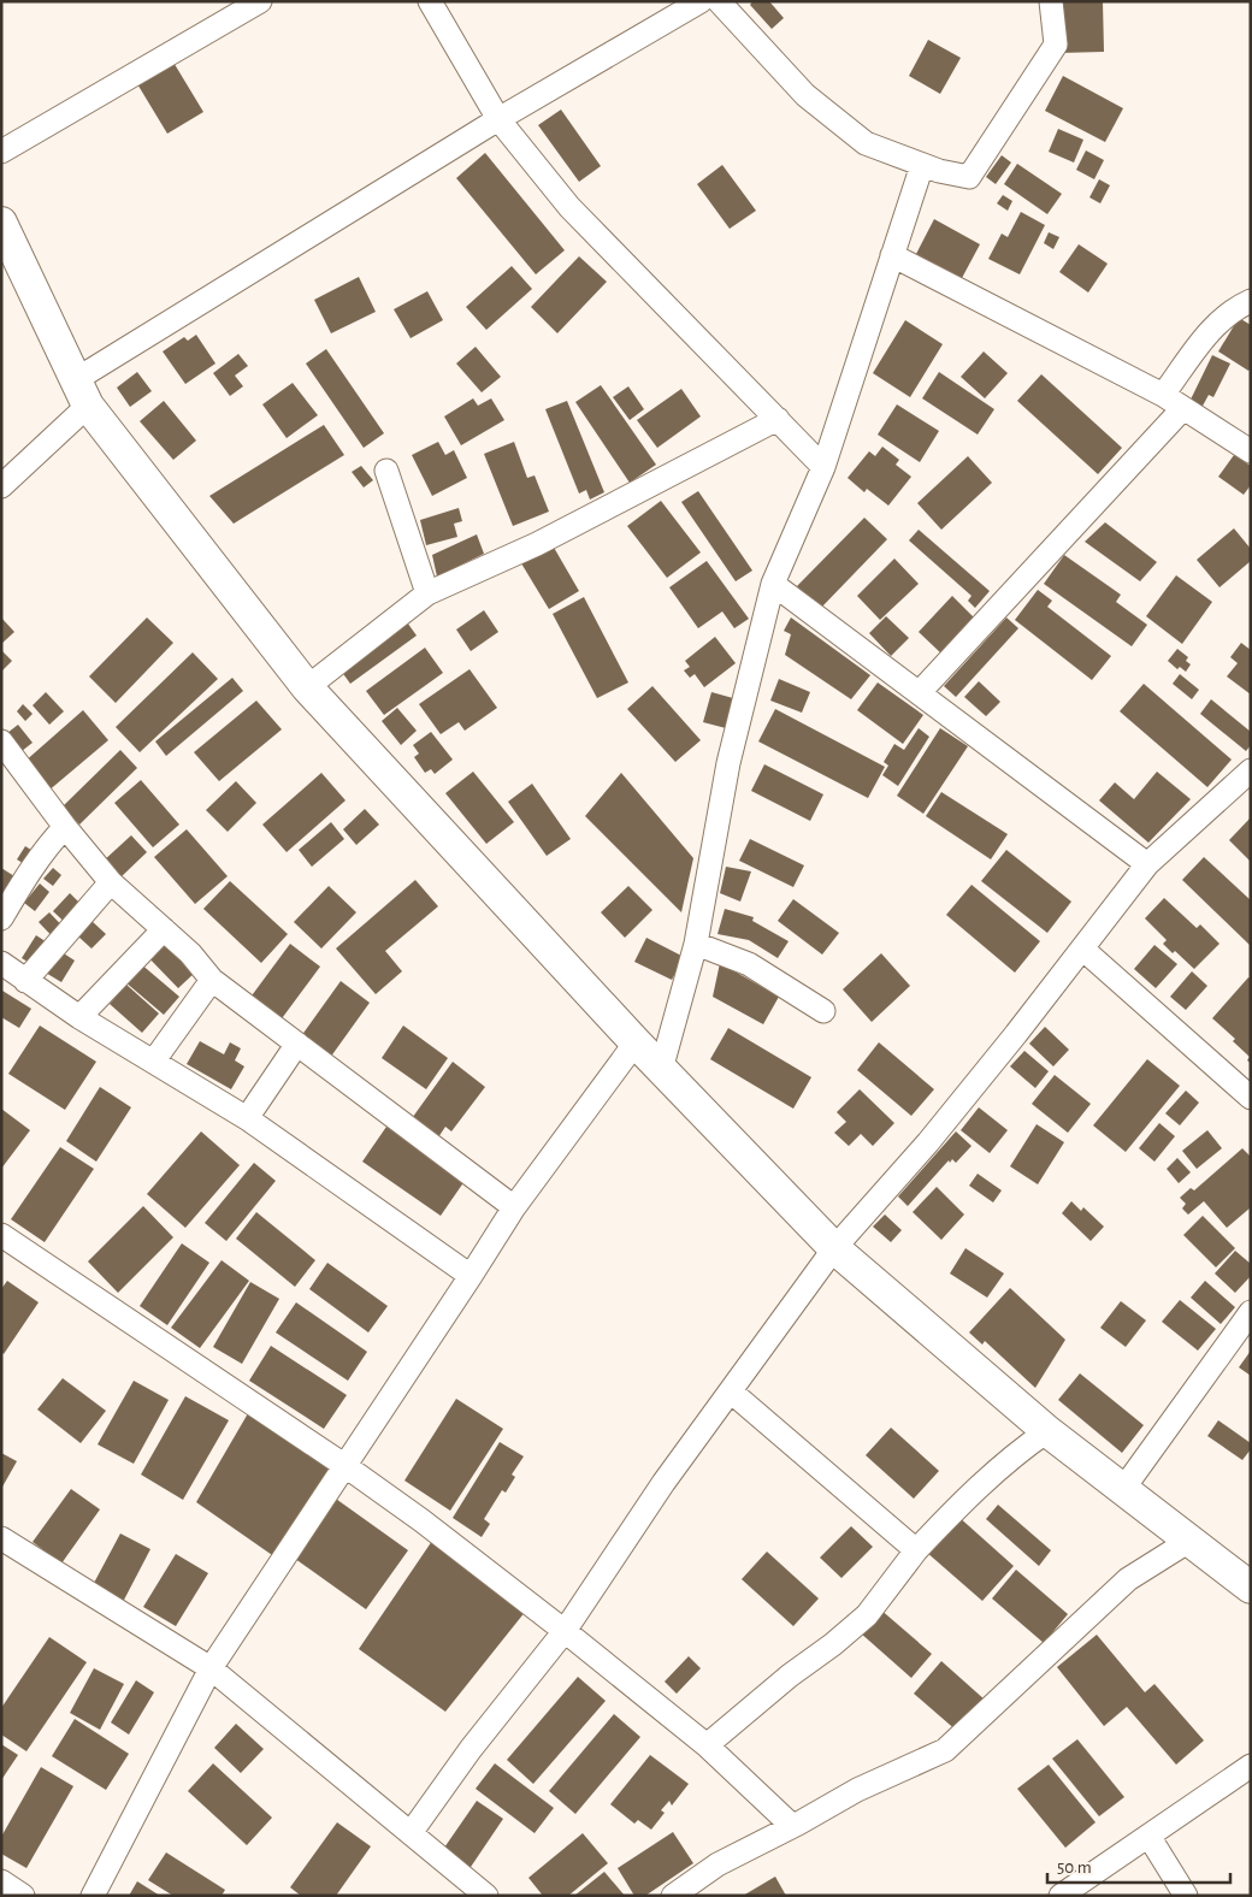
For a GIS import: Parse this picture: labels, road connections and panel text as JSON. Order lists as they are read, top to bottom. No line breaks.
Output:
{"scale_bar":"50 m"}
